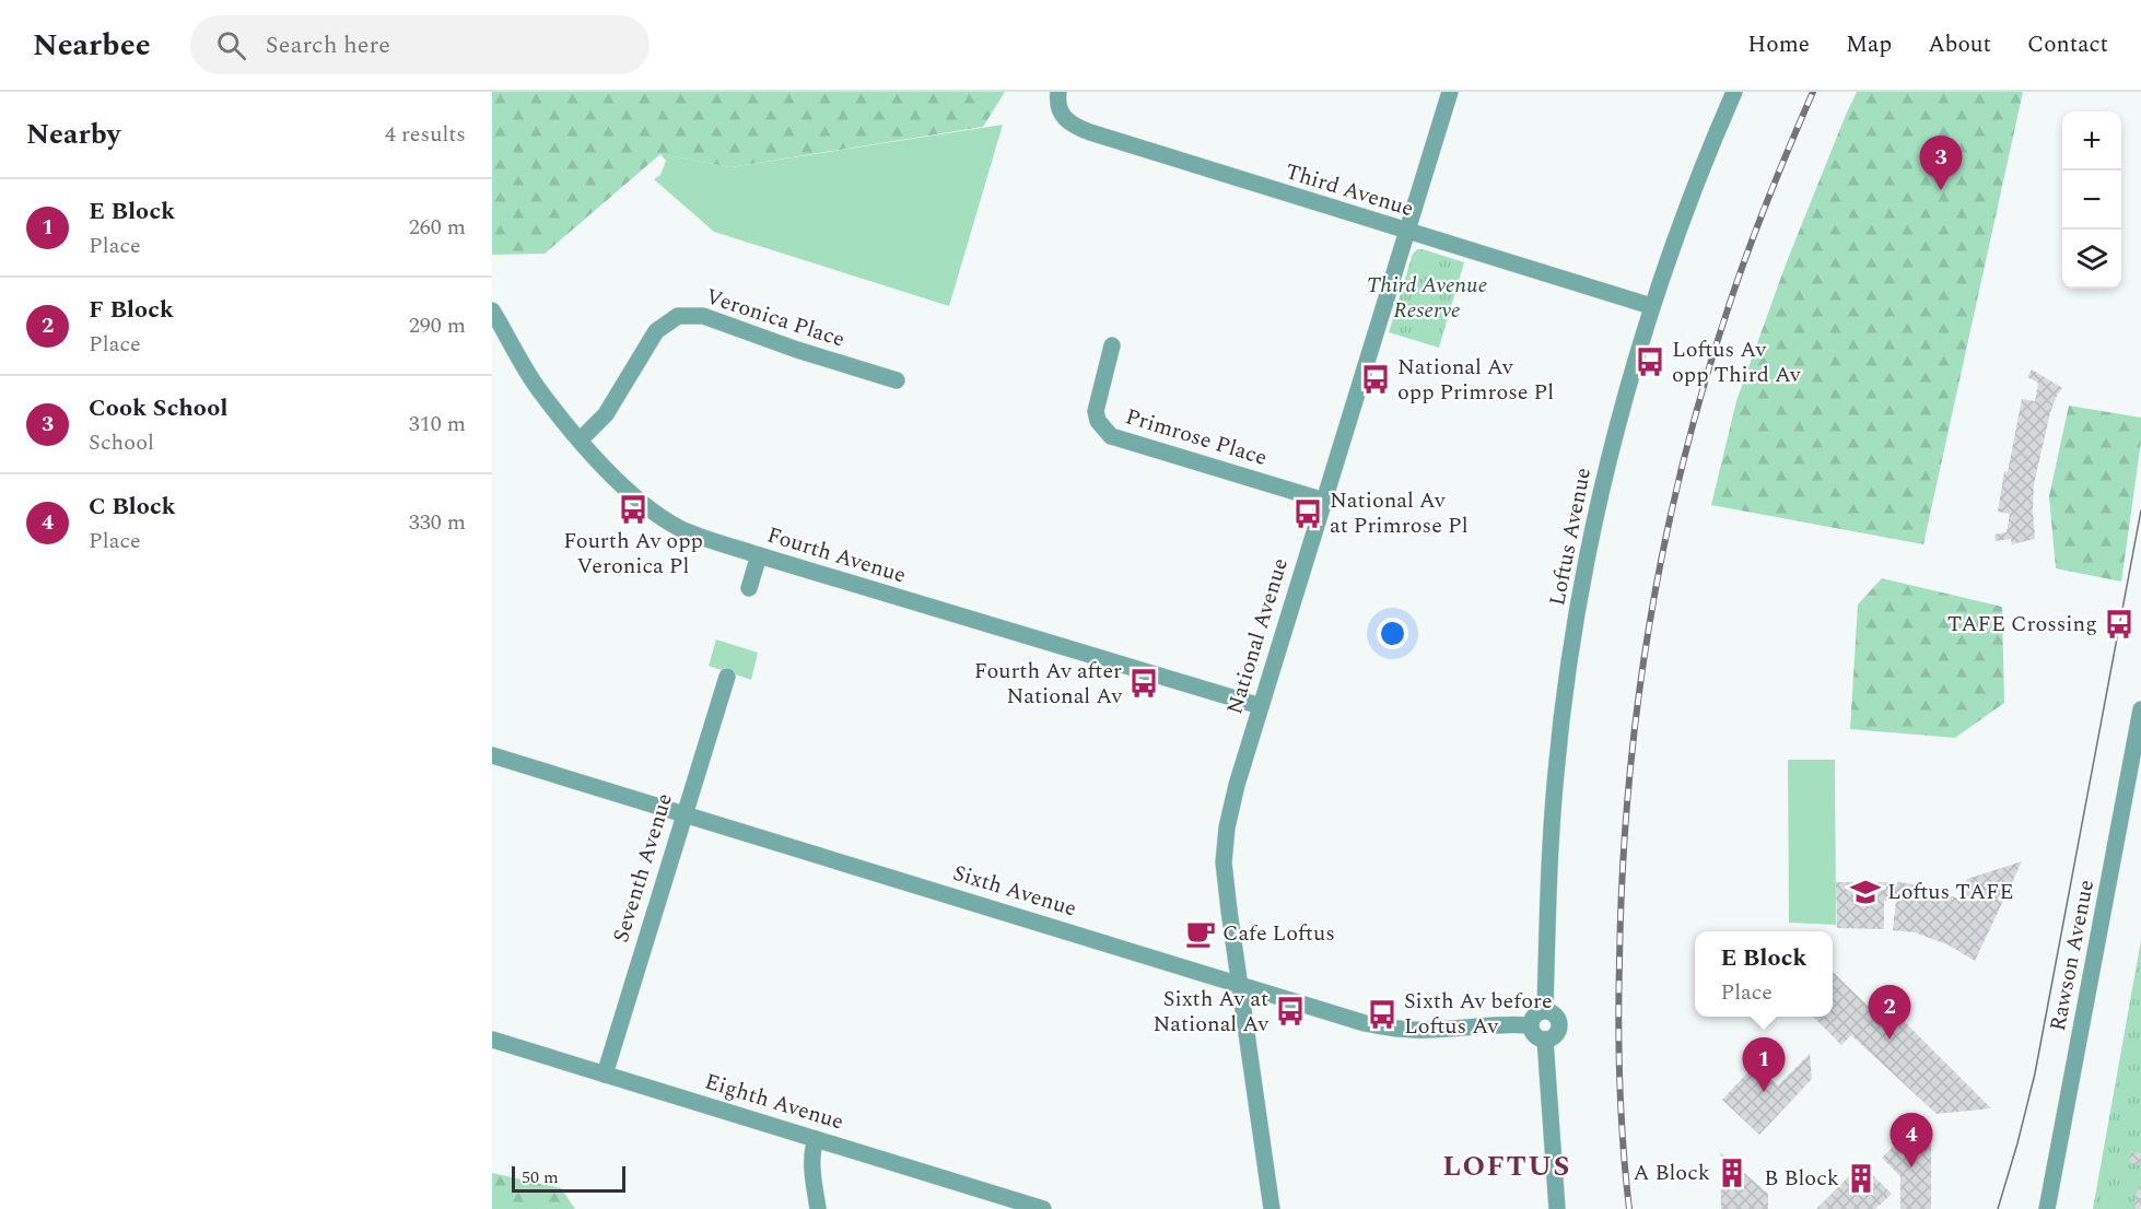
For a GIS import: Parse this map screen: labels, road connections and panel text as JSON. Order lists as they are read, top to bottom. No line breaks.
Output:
{"streets":{"street":["Third Avenue","Veronica Place","Primrose Place","Loftus Avenue","Fourth Avenue","National Avenue","Seventh Avenue","Sixth Avenue","Rawson Avenue","Eighth Avenue"]},"crossings":[["Third Avenue","Loftus Avenue"],["Third Avenue","National Avenue"],["Veronica Place","Fourth Avenue"],["Primrose Place","National Avenue"],["Loftus Avenue","Sixth Avenue"],["Fourth Avenue","National Avenue"],["National Avenue","Sixth Avenue"],["Seventh Avenue","Sixth Avenue"],["Seventh Avenue","Eighth Avenue"]],"districts":["LOFTUS"],"parks":["Third Avenue Reserve"],"places":{"bus stop":["Loftus Av opp Third Av","National Av opp Primrose Pl","Fourth Av opp Veronica Pl","National Av at Primrose Pl","TAFE Crossing","Fourth Av after National Av","Sixth Av at National Av","Sixth Av before Loftus Av"],"school or university":["Loftus TAFE"],"cafe":["Cafe Loftus"],"building":["A Block","B Block"]},"scale_bar":"50 m","page":{"header":"Nearbee","search":"Search here","nav":["Home","Map","About","Contact"],"heading":["Nearby","4 results"],"map_buttons":["+","−"],"pins":["3","2","1","4"],"list":[{"mark":"1","name":"E Block","note":"Place","value":"260 m"},{"mark":"2","name":"F Block","note":"Place","value":"290 m"},{"mark":"3","name":"Cook School","note":"School","value":"310 m"},{"mark":"4","name":"C Block","note":"Place","value":"330 m"}],"popup":["E Block","Place"],"scale":"50 m"}}
